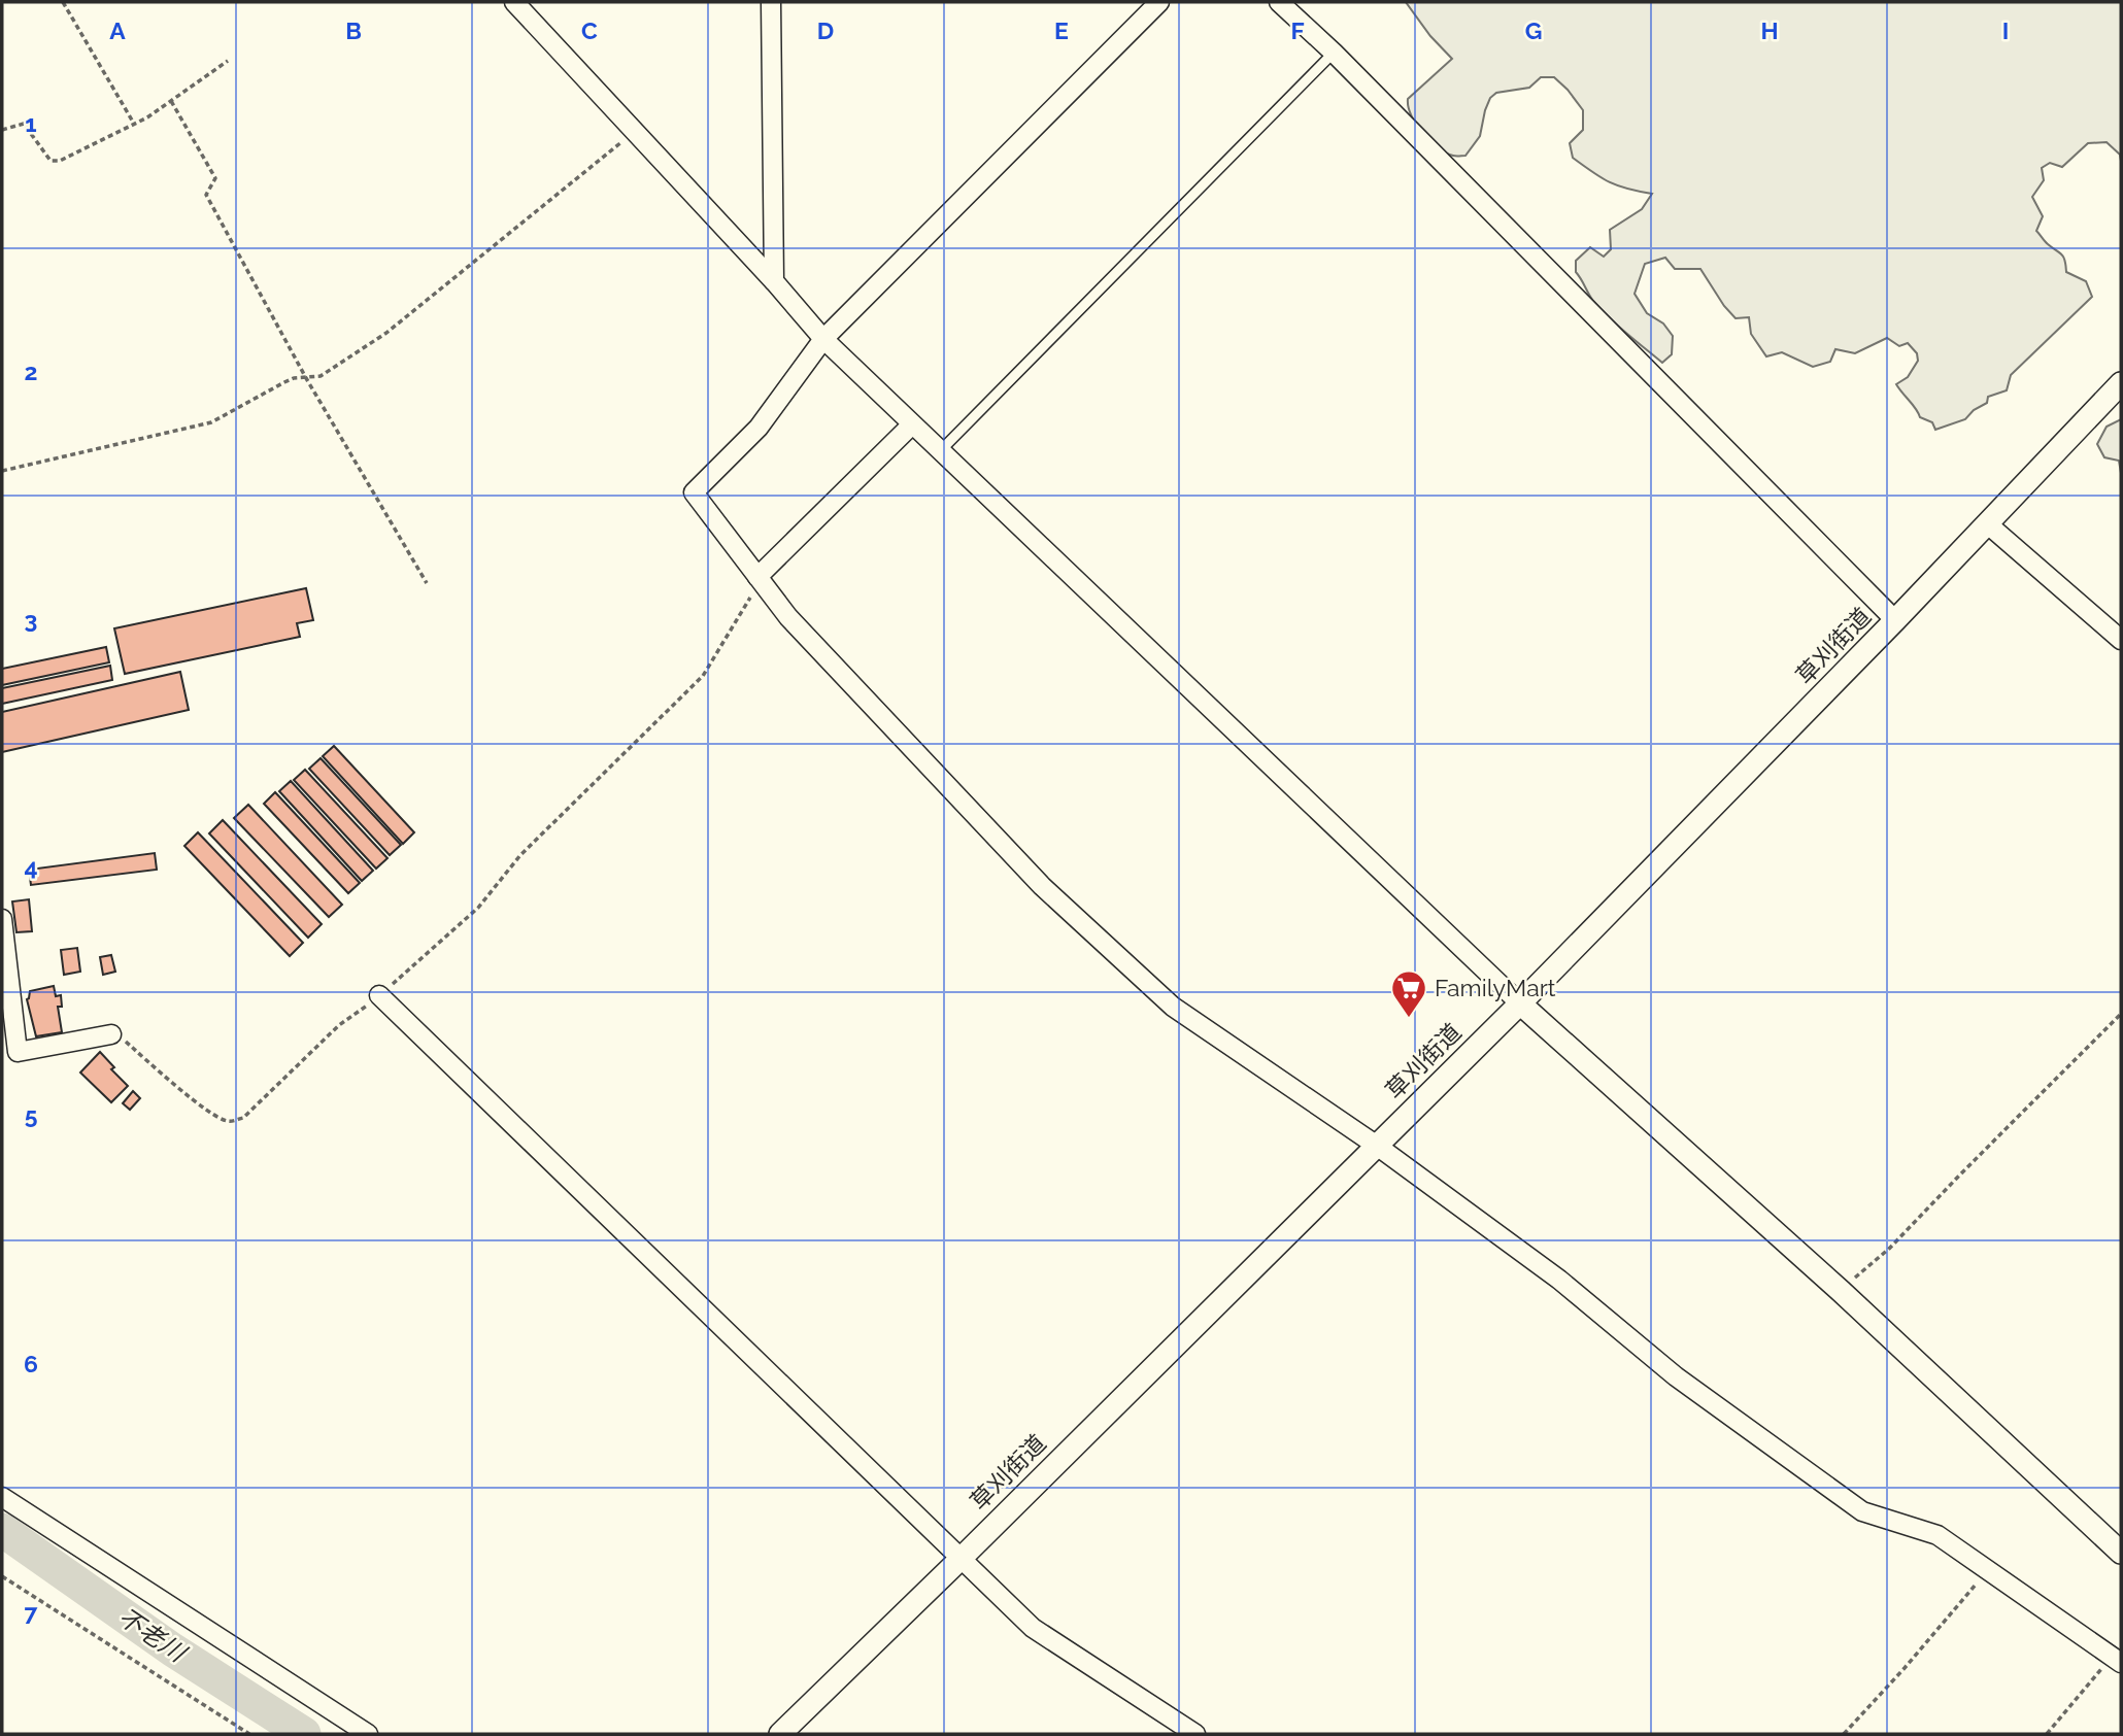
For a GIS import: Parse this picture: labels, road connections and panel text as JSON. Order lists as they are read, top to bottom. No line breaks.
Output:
{"streets":{"street":["草刈街道"]},"water":["不老川"],"places":{"supermarket":["FamilyMart"]},"grid":{"columns":["A","B","C","D","E","F","G","H","I"],"rows":["1","2","3","4","5","6","7"]}}
